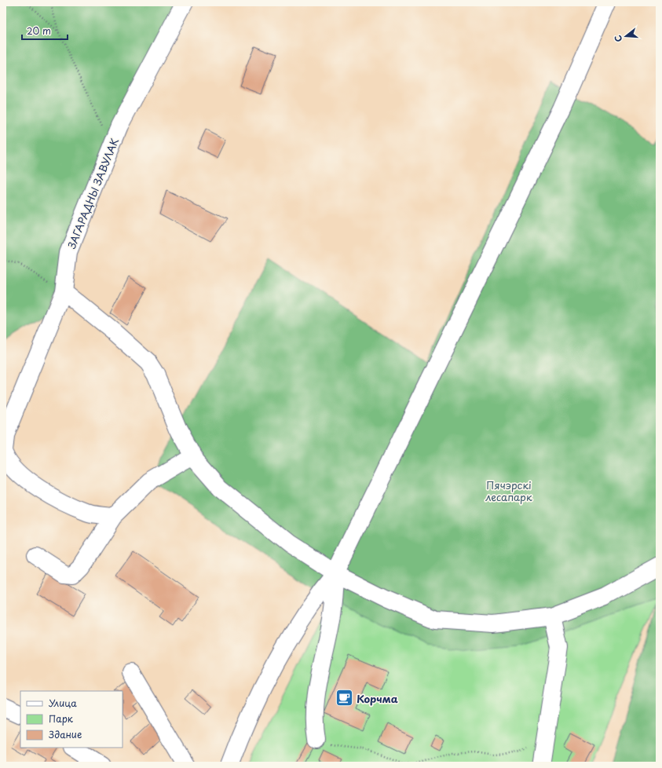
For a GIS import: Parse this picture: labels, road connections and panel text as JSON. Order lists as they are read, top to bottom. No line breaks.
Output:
{"streets":{"street":["ЗАГАРАДНЫ ЗАВУЛАК"]},"parks":["Пячэрскі лесапарк"],"places":{"cafe":["Корчма"]},"legend":["Улица","Парк","Здание"],"scale_bar":"20 m","north":"left"}
